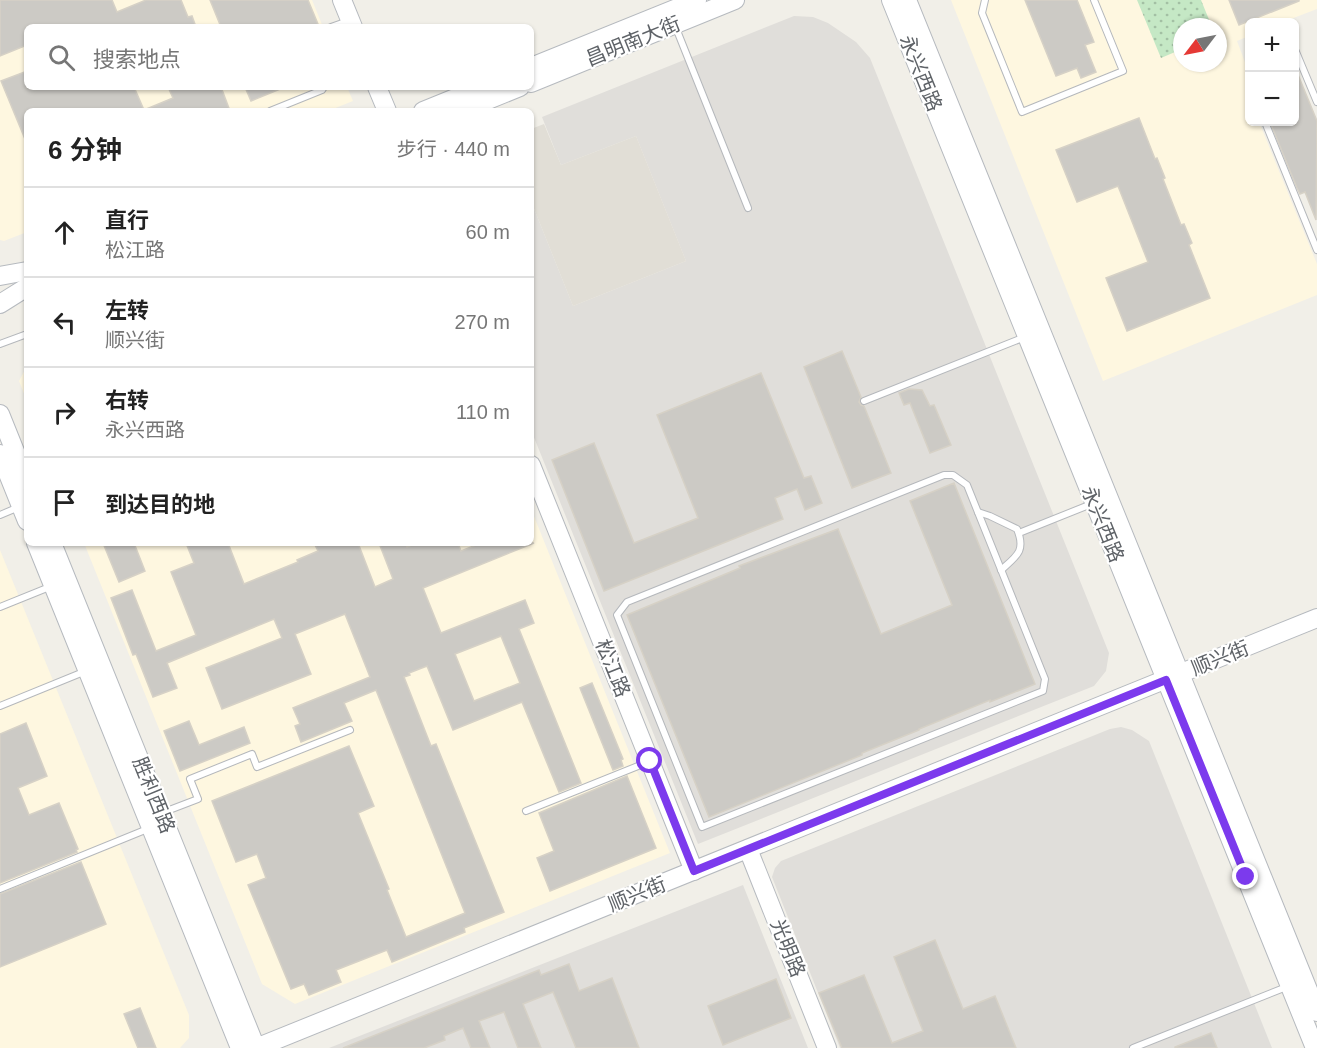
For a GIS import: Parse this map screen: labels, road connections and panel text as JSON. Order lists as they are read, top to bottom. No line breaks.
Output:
{"streets":{"main road":["昌明南大街","永兴西路","顺兴街","松江路","胜利西路","光明路"]},"crossings":[["永兴西路","顺兴街"],["顺兴街","松江路"],["顺兴街","胜利西路"],["顺兴街","光明路"]],"north":"bottom left","page":{"map_buttons":["+","−"],"search":"搜索地点","heading":["6 分钟","步行 · 440 m"],"list":[["直行","松江路","60 m"],["左转","顺兴街","270 m"],["右转","永兴西路","110 m"],"到达目的地"]}}
